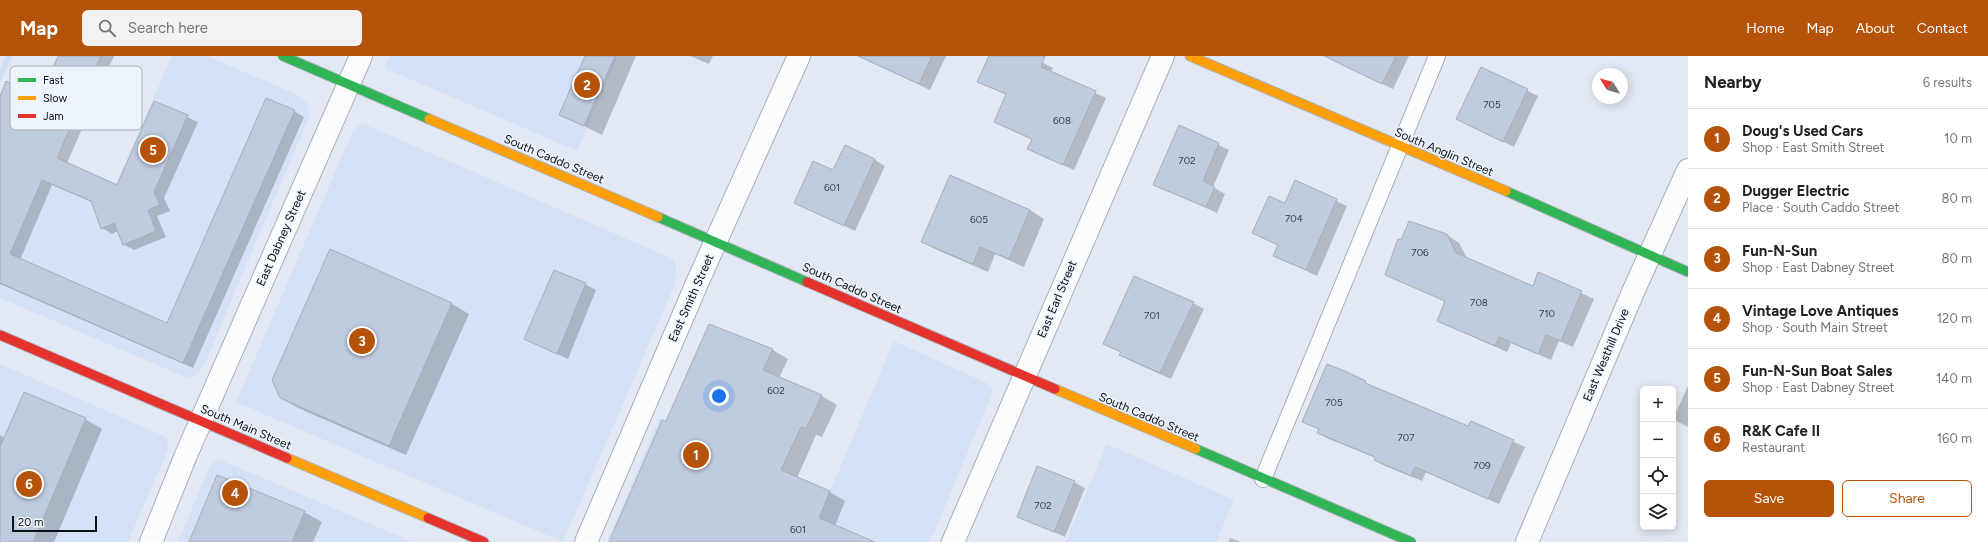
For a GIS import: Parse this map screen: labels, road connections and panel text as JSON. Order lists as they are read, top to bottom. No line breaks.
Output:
{"streets":{"main road":["South Anglin Street","South Caddo Street","South Main Street"],"street":["East Dabney Street","East Smith Street","East Earl Street","East Westhill Drive"]},"crossings":[["South Anglin Street","East Westhill Drive"],["South Caddo Street","East Dabney Street"],["South Caddo Street","East Smith Street"],["South Caddo Street","East Earl Street"],["East Dabney Street","South Main Street"]],"house_numbers":["705","608","702","601","704","605","706","708","710","701","602","705","707","709","702","601"],"legend":["Fast","Slow","Jam"],"scale_bar":"20 m","north":"top left","page":{"header":"Map","search":"Search here","nav":["Home","Map","About","Contact"],"heading":["Nearby","6 results"],"pins":["2","5","3","1","6","4"],"list":[{"mark":"1","name":"Doug's Used Cars","note":"Shop · East Smith Street","value":"10 m"},{"mark":"2","name":"Dugger Electric","note":"Place · South Caddo Street","value":"80 m"},{"mark":"3","name":"Fun-N-Sun","note":"Shop · East Dabney Street","value":"80 m"},{"mark":"4","name":"Vintage Love Antiques","note":"Shop · South Main Street","value":"120 m"},{"mark":"5","name":"Fun-N-Sun Boat Sales","note":"Shop · East Dabney Street","value":"140 m"},{"mark":"6","name":"R&K Cafe II","note":"Restaurant","value":"160 m"}],"map_buttons":["+","−"],"buttons":["Save","Share"],"scale":"20 m"}}
